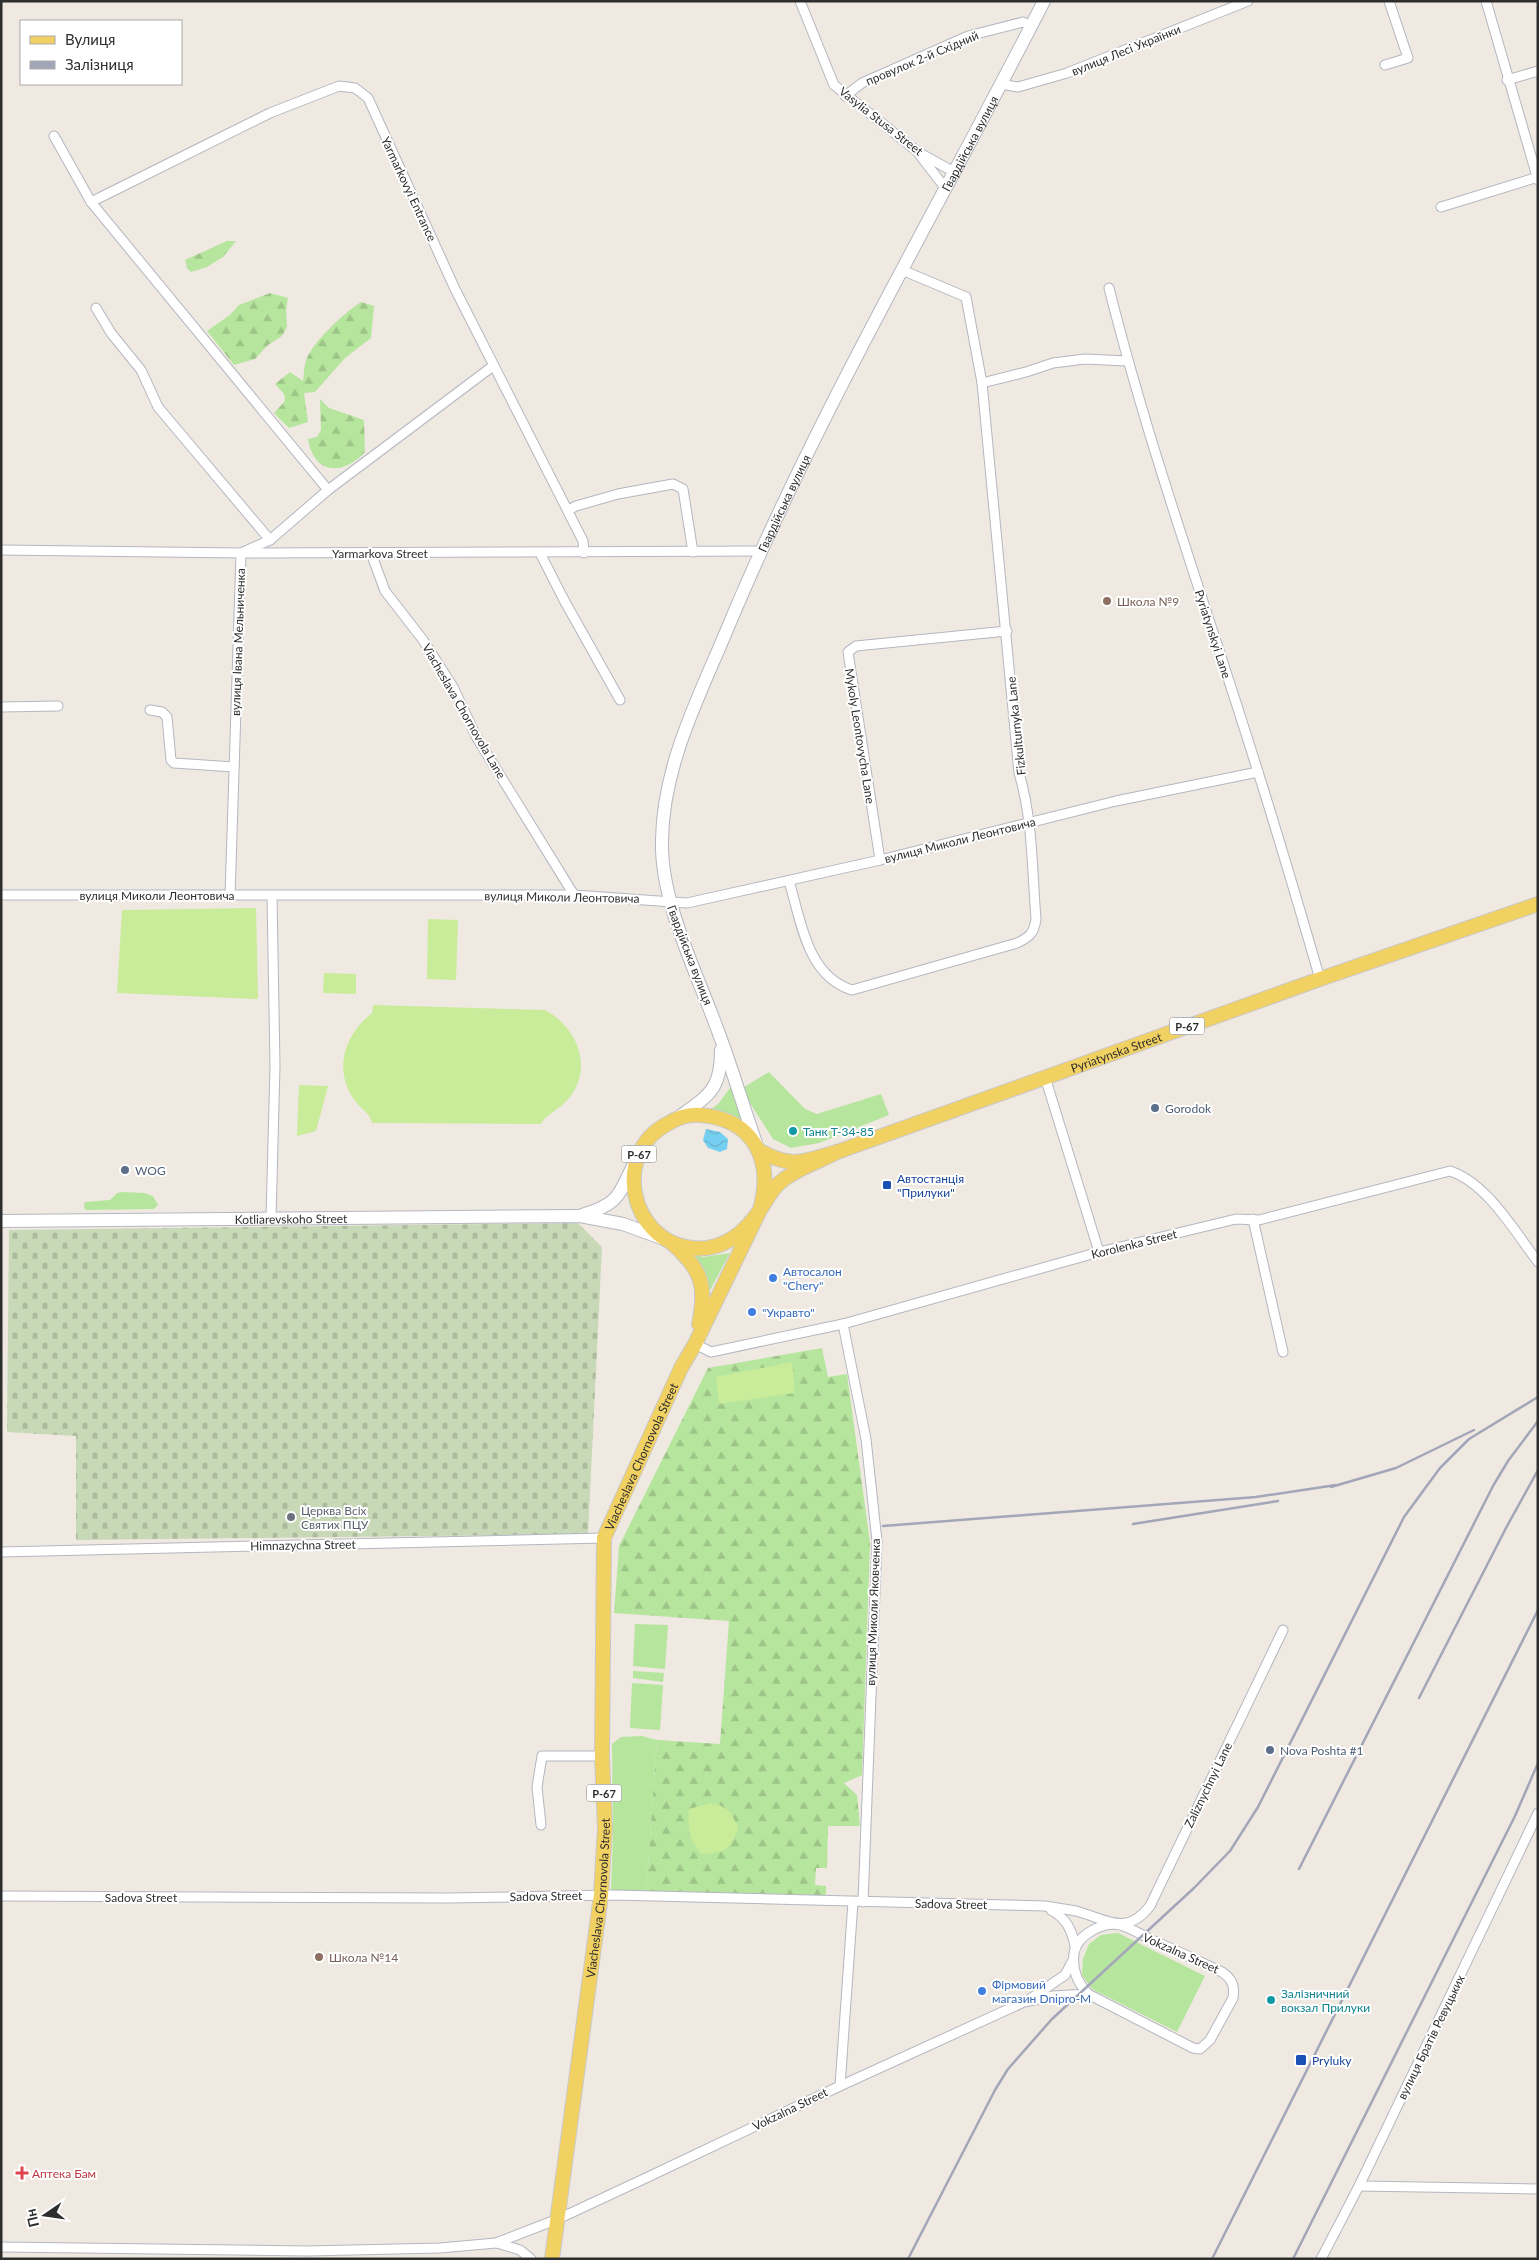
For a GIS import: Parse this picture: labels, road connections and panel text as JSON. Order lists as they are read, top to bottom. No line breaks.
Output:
{"streets":{"main road":["Гвардійська вулиця","Р-67","Pyriatynska Street","Kotliarevskoho Street","Viacheslava Chornovola Street"],"street":["вулиця Лесі Українки","провулок 2-й Східний","Vasylia Stusa Street","Yarmarkovyi Entrance","Yarmarkova Street","Pyriatynskyi Lane","вулиця Івана Мельниченка","Viacheslava Chornovola Lane","Fizkulturnyka Lane","Mykoly Leontovycha Lane","вулиця Миколи Леонтовича","Korolenka Street","Himnazychna Street","вулиця Миколи Яковченка","Zaliznychnyi Lane","Sadova Street","Vokzalna Street","вулиця Братів Ревуцьких"]},"crossings":[["вулиця Лесі Українки","Гвардійська вулиця"],["провулок 2-й Східний","Vasylia Stusa Street"],["провулок 2-й Східний","Гвардійська вулиця"],["Vasylia Stusa Street","Гвардійська вулиця"],["Гвардійська вулиця","Yarmarkova Street"],["Гвардійська вулиця","Fizkulturnyka Lane"],["Гвардійська вулиця","вулиця Миколи Леонтовича"],["Гвардійська вулиця","Р-67"],["Yarmarkovyi Entrance","Yarmarkova Street"],["Yarmarkovyi Entrance","вулиця Івана Мельниченка"],["Yarmarkova Street","вулиця Івана Мельниченка"],["Yarmarkova Street","Viacheslava Chornovola Lane"],["Pyriatynskyi Lane","вулиця Миколи Леонтовича"],["Pyriatynskyi Lane","Pyriatynska Street"],["вулиця Івана Мельниченка","вулиця Миколи Леонтовича"],["Viacheslava Chornovola Lane","вулиця Миколи Леонтовича"],["Fizkulturnyka Lane","Mykoly Leontovycha Lane"],["Fizkulturnyka Lane","вулиця Миколи Леонтовича"],["Mykoly Leontovycha Lane","вулиця Миколи Леонтовича"],["Р-67","Pyriatynska Street"],["Р-67","Korolenka Street"],["Р-67","Viacheslava Chornovola Street"],["Korolenka Street","Viacheslava Chornovola Street"],["Korolenka Street","вулиця Миколи Яковченка"],["Viacheslava Chornovola Street","Himnazychna Street"],["Viacheslava Chornovola Street","Sadova Street"],["Viacheslava Chornovola Street","Vokzalna Street"],["вулиця Миколи Яковченка","Sadova Street"],["вулиця Миколи Яковченка","Vokzalna Street"],["Zaliznychnyi Lane","Sadova Street"],["Zaliznychnyi Lane","Vokzalna Street"],["Sadova Street","Vokzalna Street"]],"places":{"other":["Школа №9","Gorodok","Танк Т-34-85","WOG","Автосалон \"Chery\"","\"Укравто\"","Церква Всіх Святих ПЦУ","Nova Poshta #1","Школа №14","Фірмовий магазин Dnipro-M","Залізничний вокзал Прилуки"],"transit":["Автостанція \"Прилуки\"","Pryluky"],"health":["Аптека Бам"]},"legend":["Вулиця","Залізниця"],"north":"left"}
